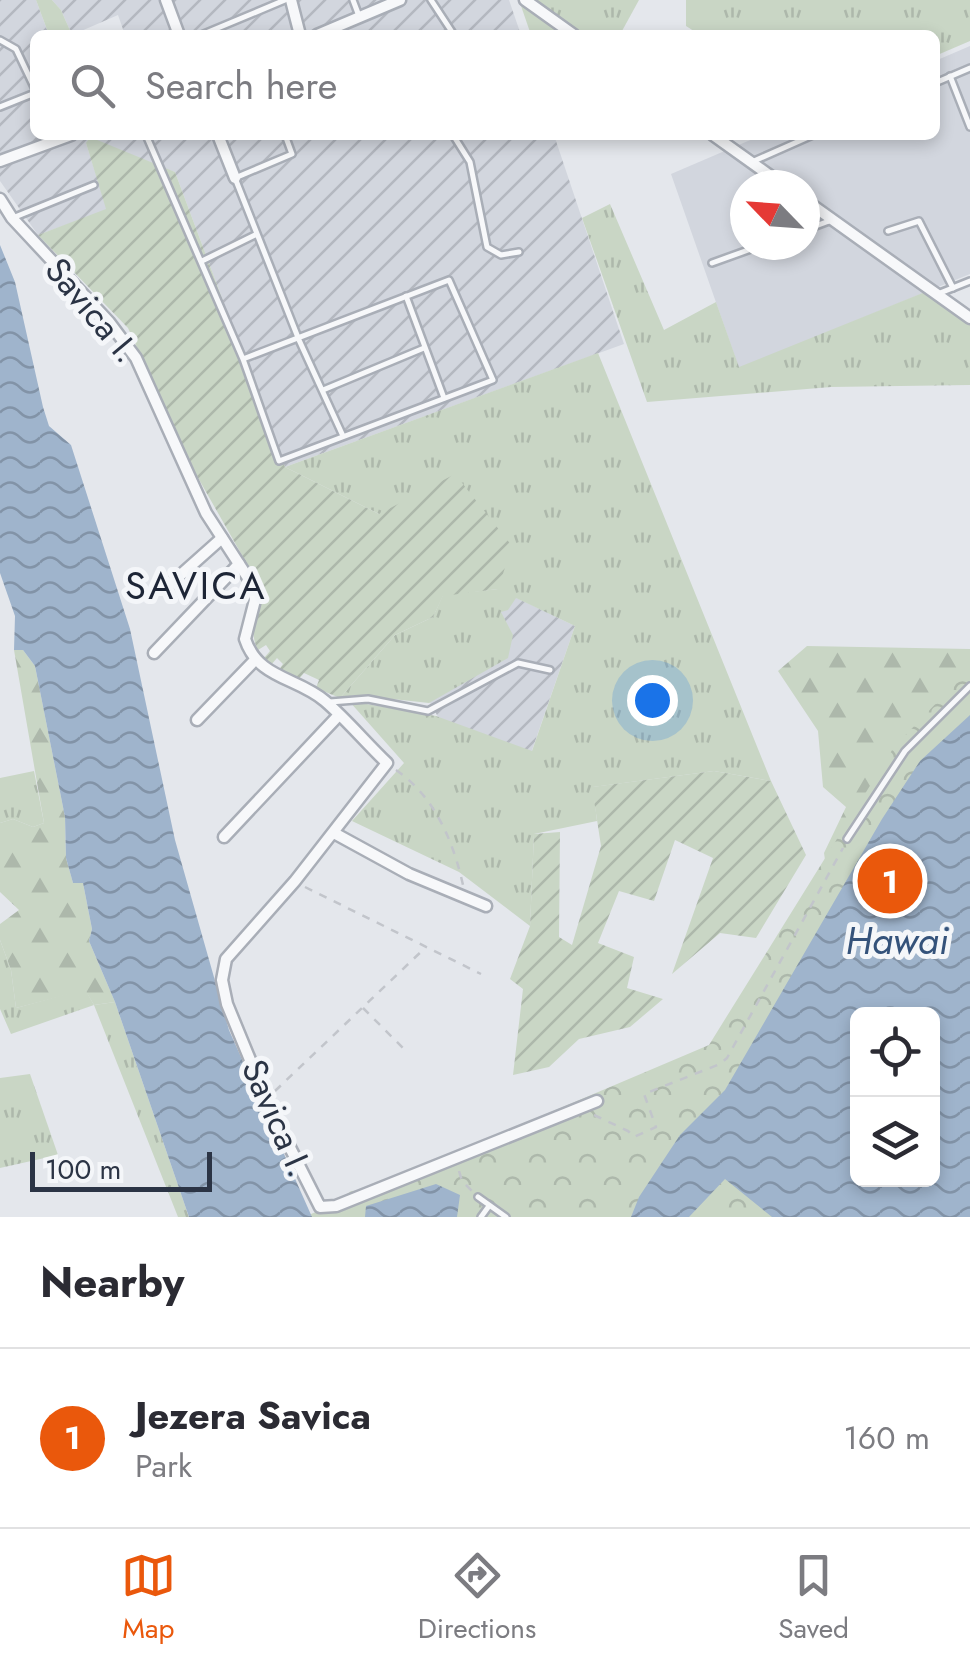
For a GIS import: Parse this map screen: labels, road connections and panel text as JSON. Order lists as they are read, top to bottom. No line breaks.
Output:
{"streets":{"street":["Savica I."]},"districts":["SAVICA"],"water":["Hawai"],"scale_bar":"100 m","north":"top left","page":{"search":"Search here","pins":"1","scale":"100 m","heading":"Nearby","list":[{"mark":"1","name":"Jezera Savica","note":"Park","value":"160 m"}],"nav":["Map","Directions","Saved"]}}
